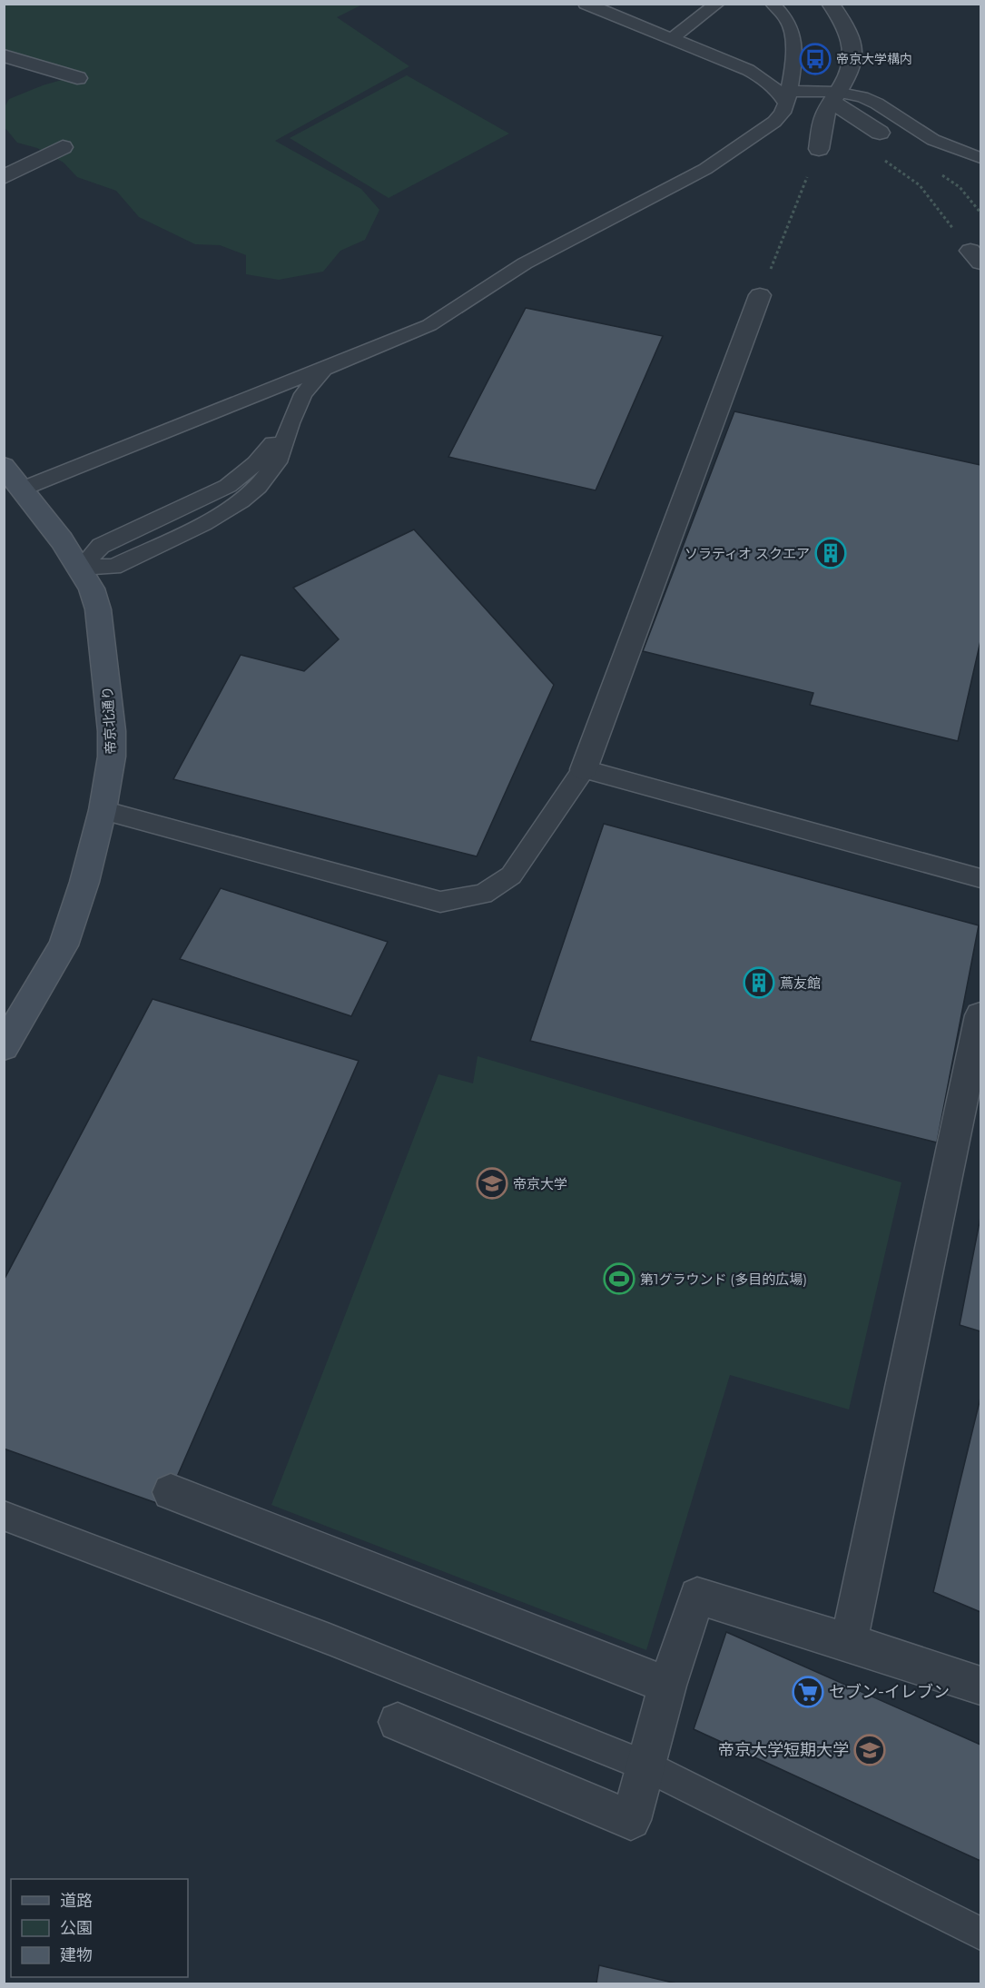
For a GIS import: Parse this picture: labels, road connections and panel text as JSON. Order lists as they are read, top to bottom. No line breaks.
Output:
{"streets":{"street":["帝京北通り"]},"places":{"bus stop":["帝京大学構内"],"building":["ソラティオ スクエア","蔦友館"],"school or university":["帝京大学","帝京大学短期大学"],"sports":["第1グラウンド (多目的広場)"],"supermarket":["セブン-イレブン"]},"legend":["道路","公園","建物"]}
